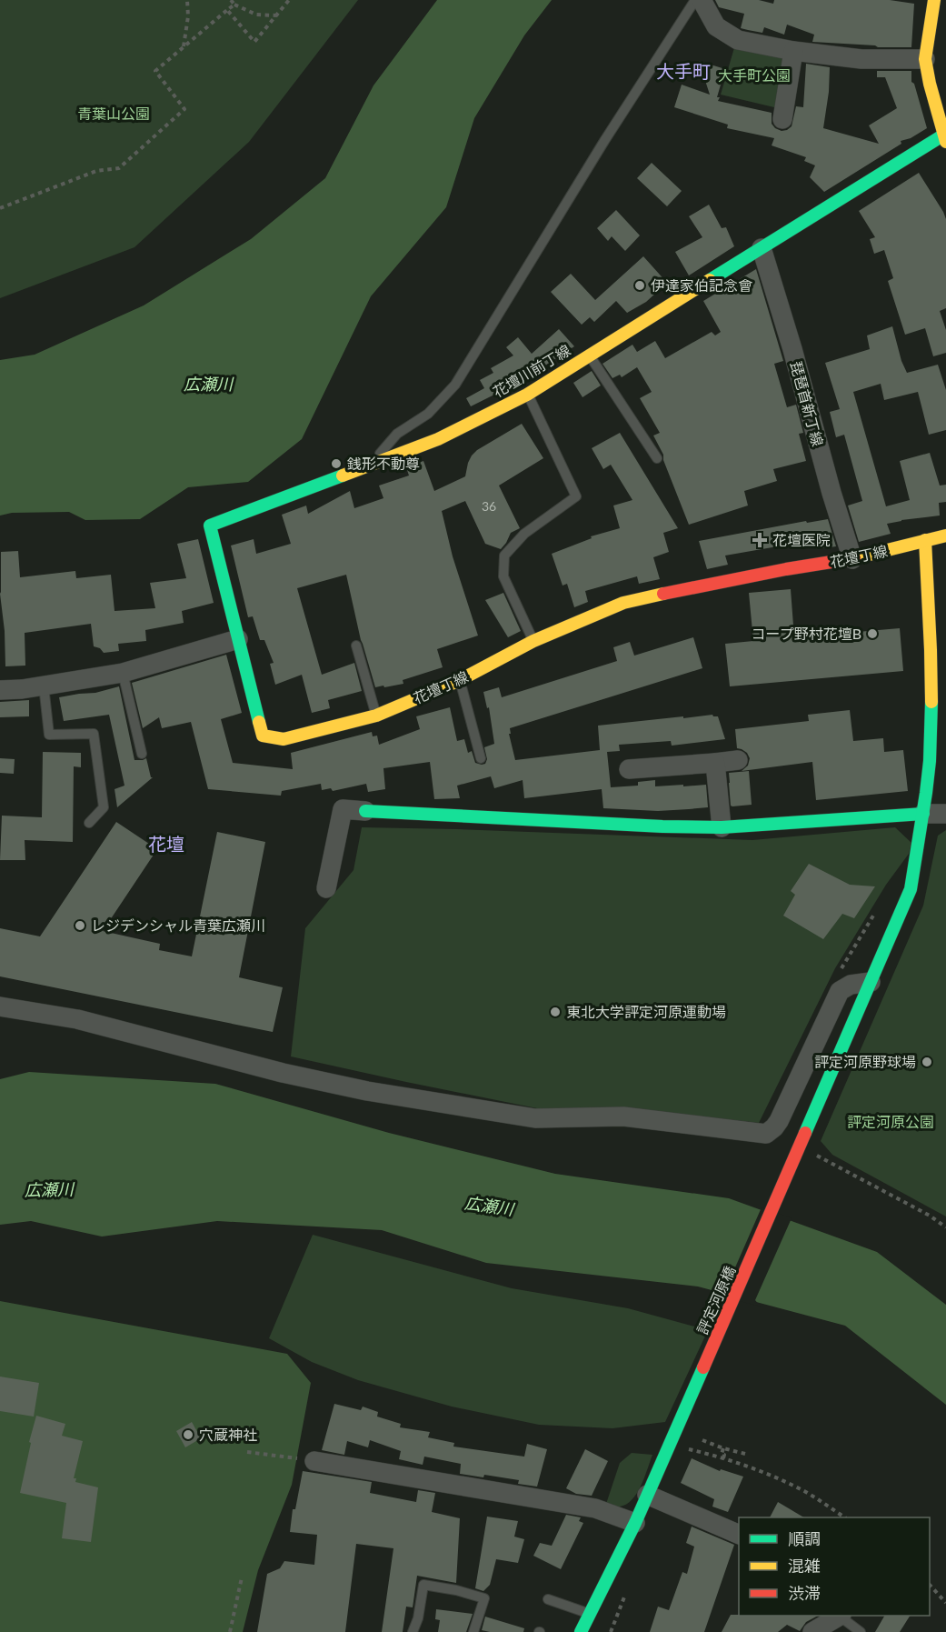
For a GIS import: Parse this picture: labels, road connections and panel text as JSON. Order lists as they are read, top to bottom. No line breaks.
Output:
{"streets":{"street":["花壇川前丁線","琵琶首新丁線","花壇丁線","評定河原橋"]},"crossings":[["花壇川前丁線","琵琶首新丁線"],["花壇川前丁線","花壇丁線"],["琵琶首新丁線","花壇丁線"],["花壇丁線","評定河原橋"]],"districts":["大手町","花壇"],"water":["広瀬川"],"parks":["大手町公園","青葉山公園","評定河原公園"],"places":{"other":["伊達家伯記念會","銭形不動尊","コープ野村花壇B","レジデンシャル青葉広瀬川","東北大学評定河原運動場","評定河原野球場","穴蔵神社"],"health":["花壇医院"]},"house_numbers":["36"],"legend":["順調","混雑","渋滞"]}
